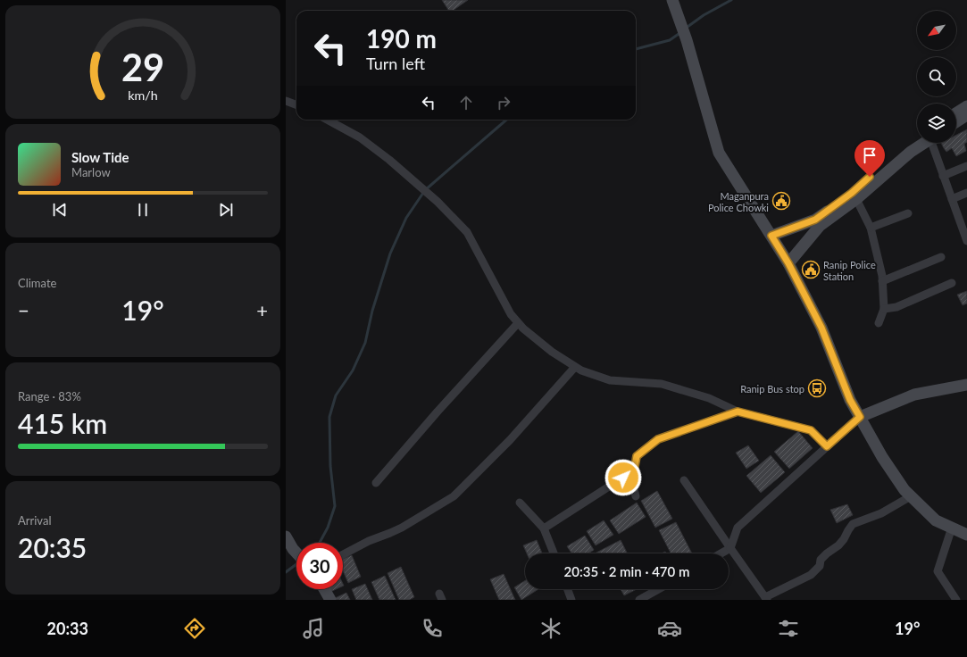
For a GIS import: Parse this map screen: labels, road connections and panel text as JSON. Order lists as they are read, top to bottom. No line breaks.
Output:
{"places":{"public building":["Maganpura Police Chowki","Ranip Police Station"],"bus stop":["Ranip Bus stop"]},"north":"bottom left","page":{"turn":["190 m","Turn left"],"song":["Slow Tide","Marlow"],"tile":["Climate",["Range · 83%","415 km"],["Arrival","20:35"]],"heat":["−","19°","+"],"limit":"30","trip":"20:35 · 2 min · 470 m","tabs":["20:33","19°"],"gauge":["29","km/h"]}}
